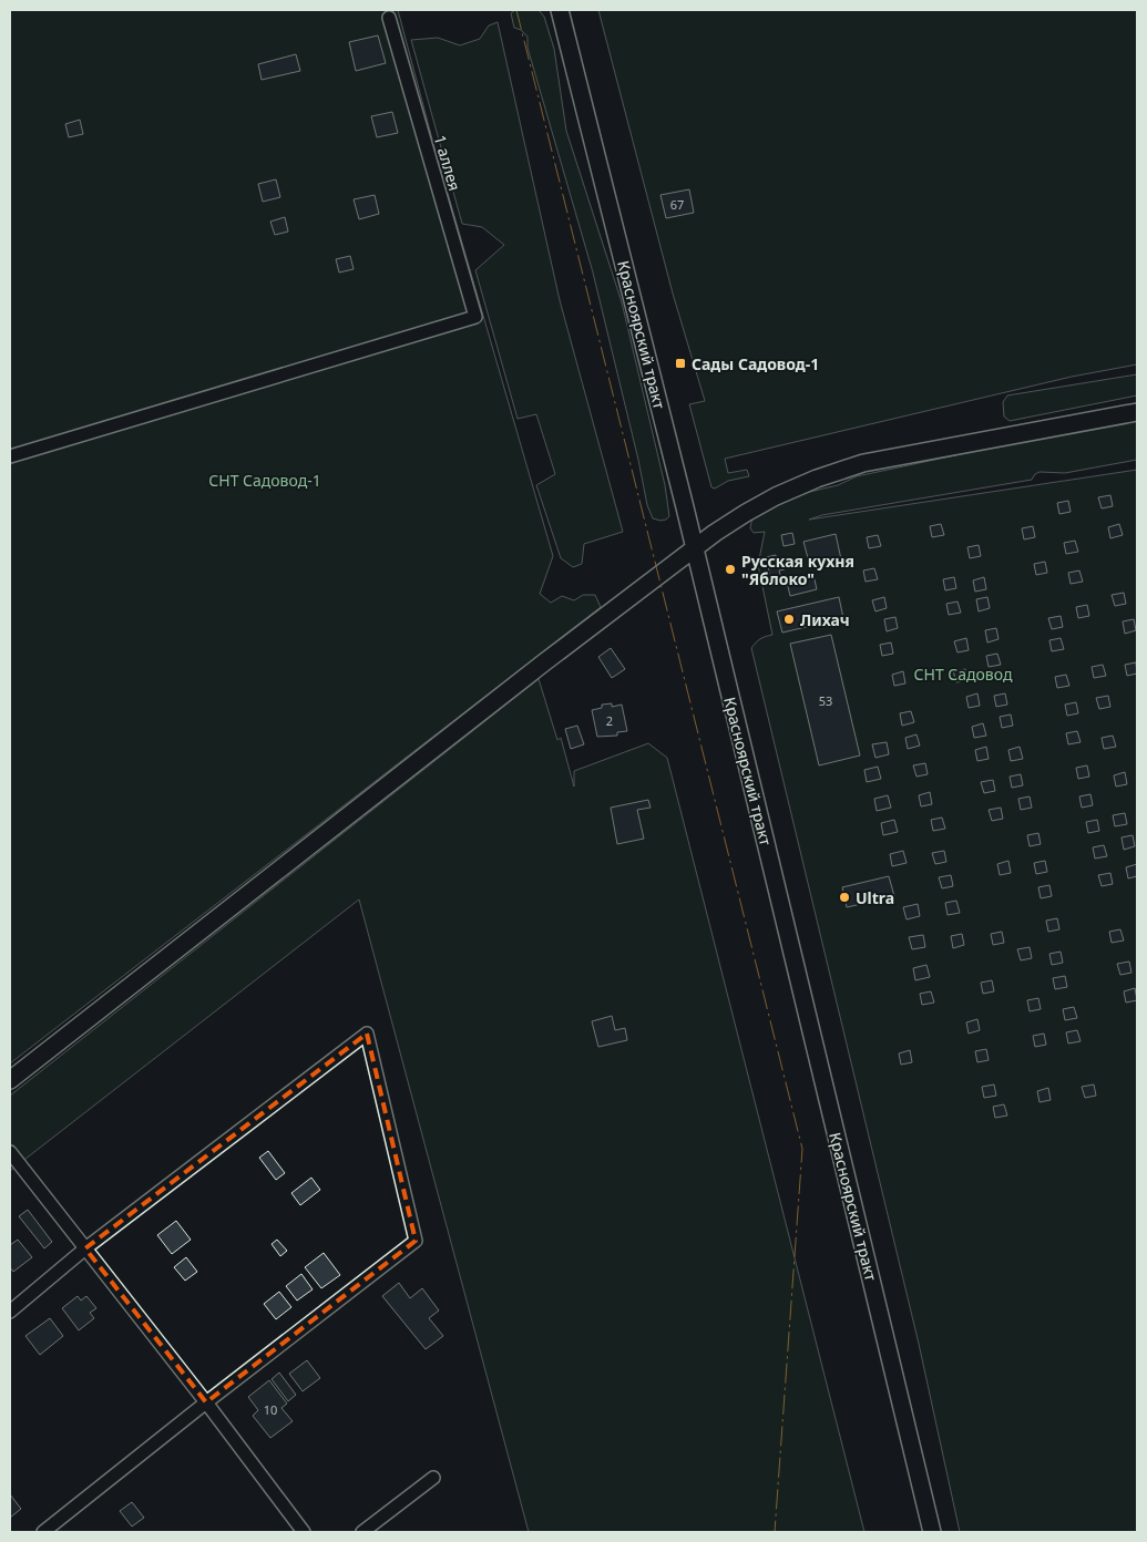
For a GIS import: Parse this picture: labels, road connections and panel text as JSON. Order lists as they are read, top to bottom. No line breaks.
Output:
{"streets":{"main road":["Красноярский тракт"],"street":["1 аллея"]},"parks":["СНТ Садовод-1","СНТ Садовод"],"places":{"transit":["Сады Садовод-1"],"other":["Русская кухня \"Яблоко\"","Лихач","Ultra"]},"house_numbers":["67","53","2","10"]}
